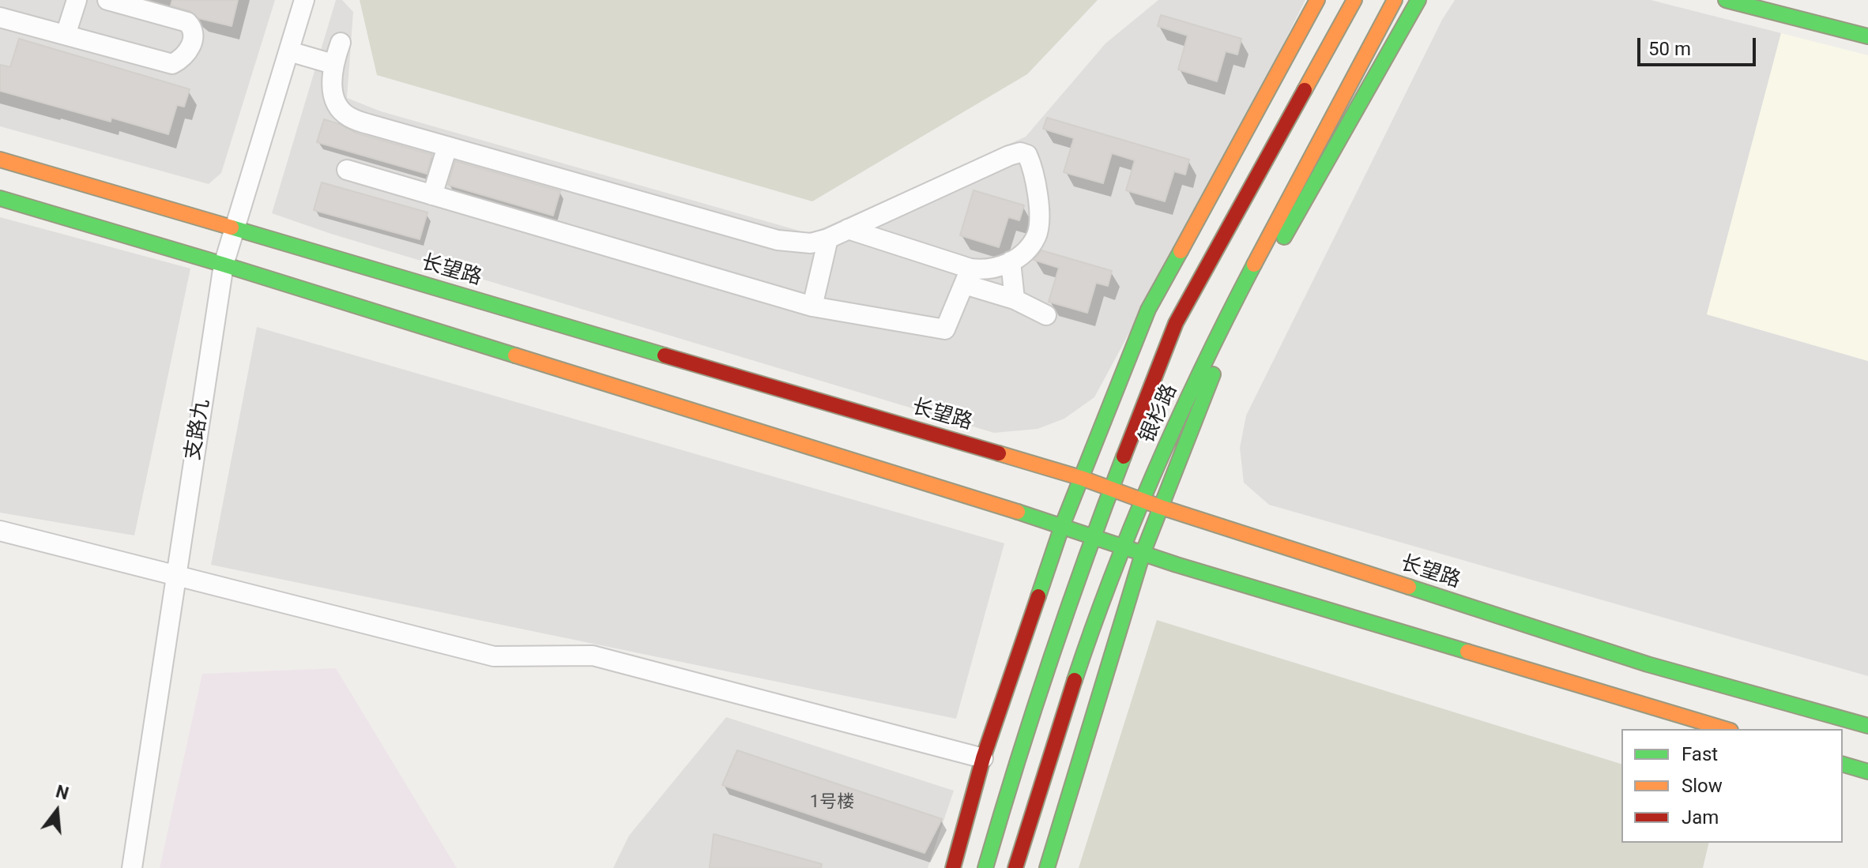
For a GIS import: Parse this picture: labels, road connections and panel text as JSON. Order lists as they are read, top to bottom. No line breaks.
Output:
{"streets":{"main road":["长望路","银杉路"],"street":["支路九"]},"crossings":[["长望路","银杉路"],["长望路","支路九"]],"house_numbers":["1号楼"],"legend":["Fast","Slow","Jam"],"scale_bar":"50 m","north":"top"}
